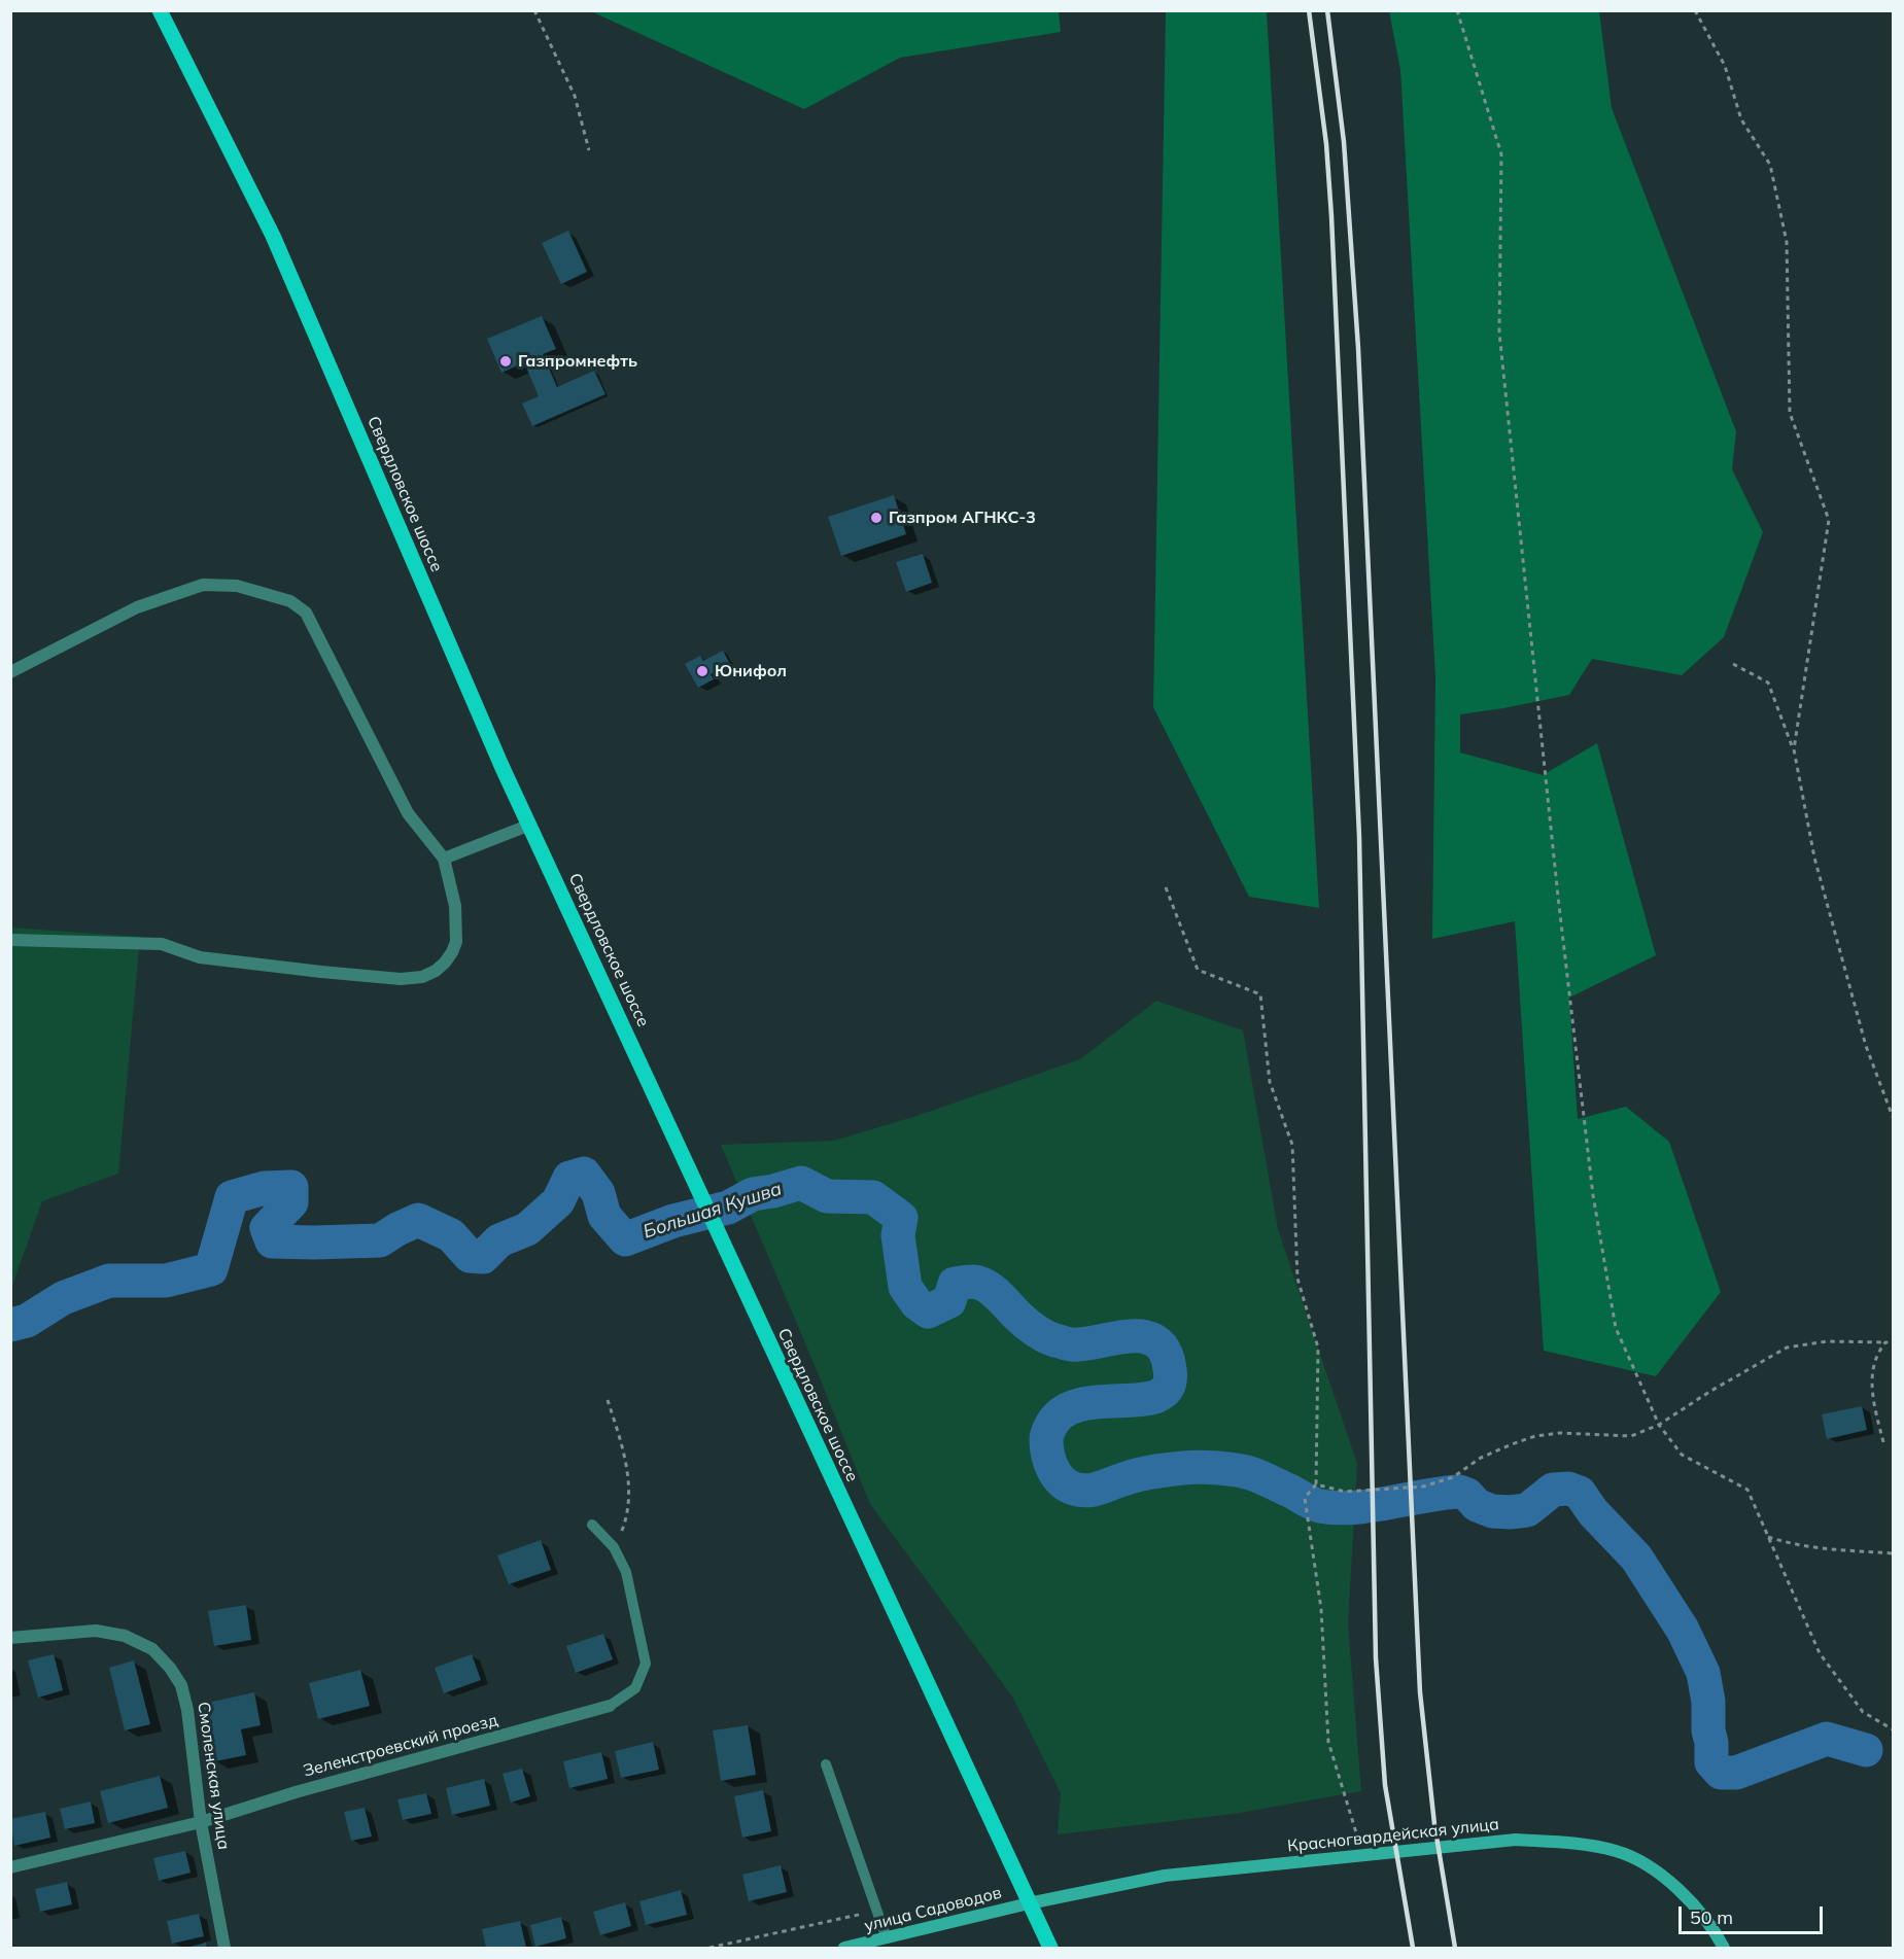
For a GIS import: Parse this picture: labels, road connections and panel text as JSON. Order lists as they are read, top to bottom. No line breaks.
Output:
{"streets":{"main road":["Свердловское шоссе","Красногвардейская улица","улица Садоводов"],"street":["Зеленстроевский проезд","Смоленская улица"]},"crossings":[["Свердловское шоссе","Красногвардейская улица"],["Свердловское шоссе","улица Садоводов"],["Зеленстроевский проезд","Смоленская улица"],["Красногвардейская улица","улица Садоводов"]],"water":["Большая Кушва"],"places":["Газпромнефть","Газпром АГНКС-3","Юнифол"],"scale_bar":"50 m"}
